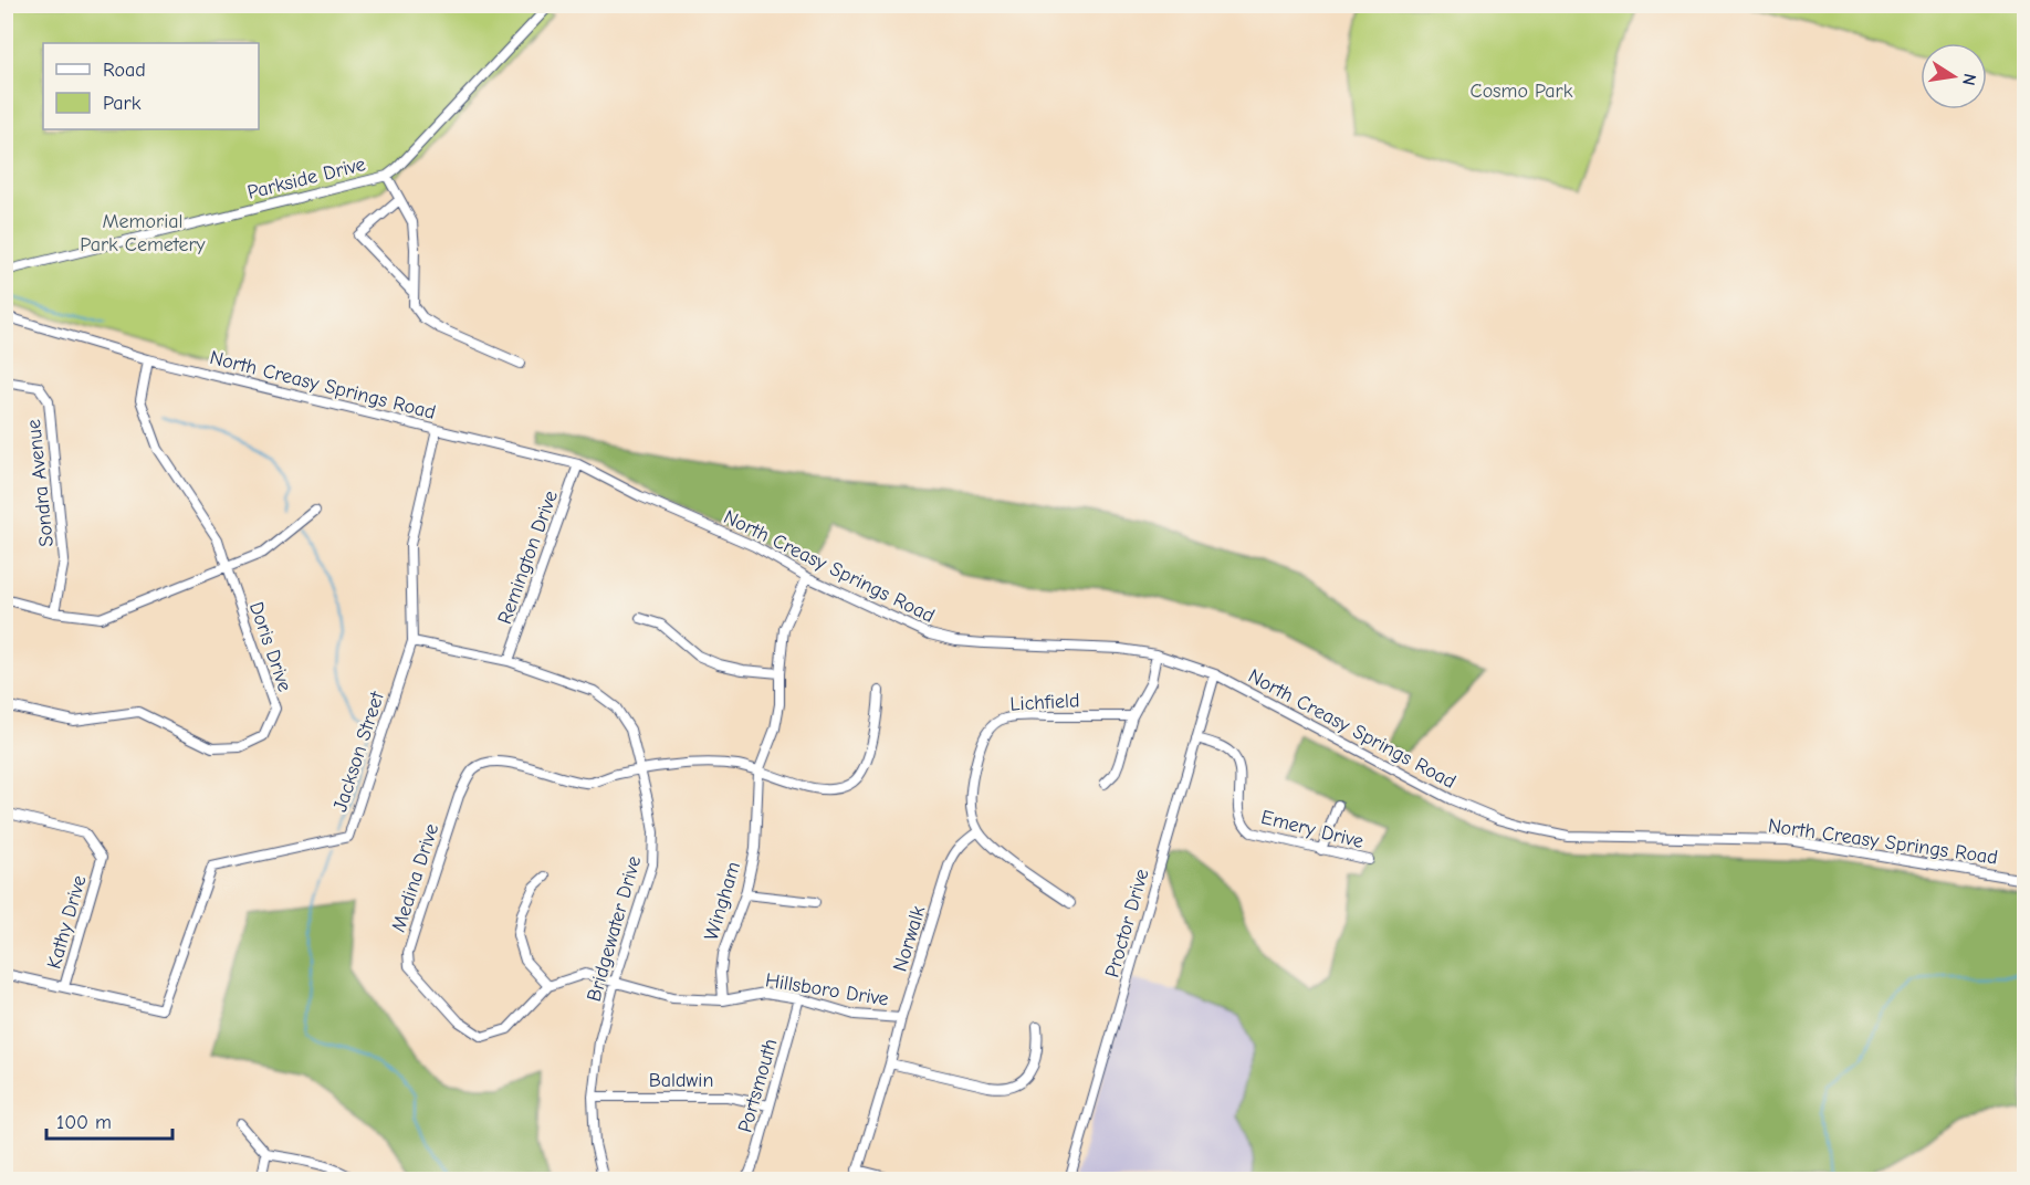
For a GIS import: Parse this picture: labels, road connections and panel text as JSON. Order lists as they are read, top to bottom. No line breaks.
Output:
{"streets":{"street":["Parkside Drive","North Creasy Springs Road","Sondra Avenue","Remington Drive","Doris Drive","Lichfield","Jackson Street","Emery Drive","Medina Drive","Wingham","Kathy Drive","Proctor Drive","Bridgewater Drive","Norwalk","Hillsboro Drive","Baldwin","Portsmouth"]},"crossings":[["North Creasy Springs Road","Remington Drive"],["North Creasy Springs Road","Doris Drive"],["North Creasy Springs Road","Jackson Street"],["North Creasy Springs Road","Wingham"],["North Creasy Springs Road","Proctor Drive"],["Remington Drive","Bridgewater Drive"],["Lichfield","Norwalk"],["Jackson Street","Kathy Drive"],["Jackson Street","Bridgewater Drive"],["Emery Drive","Proctor Drive"],["Medina Drive","Bridgewater Drive"],["Medina Drive","Hillsboro Drive"],["Wingham","Hillsboro Drive"],["Bridgewater Drive","Hillsboro Drive"],["Bridgewater Drive","Baldwin"],["Norwalk","Hillsboro Drive"],["Hillsboro Drive","Portsmouth"],["Baldwin","Portsmouth"]],"parks":["Cosmo Park","Memorial Park Cemetery"],"legend":["Road","Park"],"scale_bar":"100 m","north":"right"}
